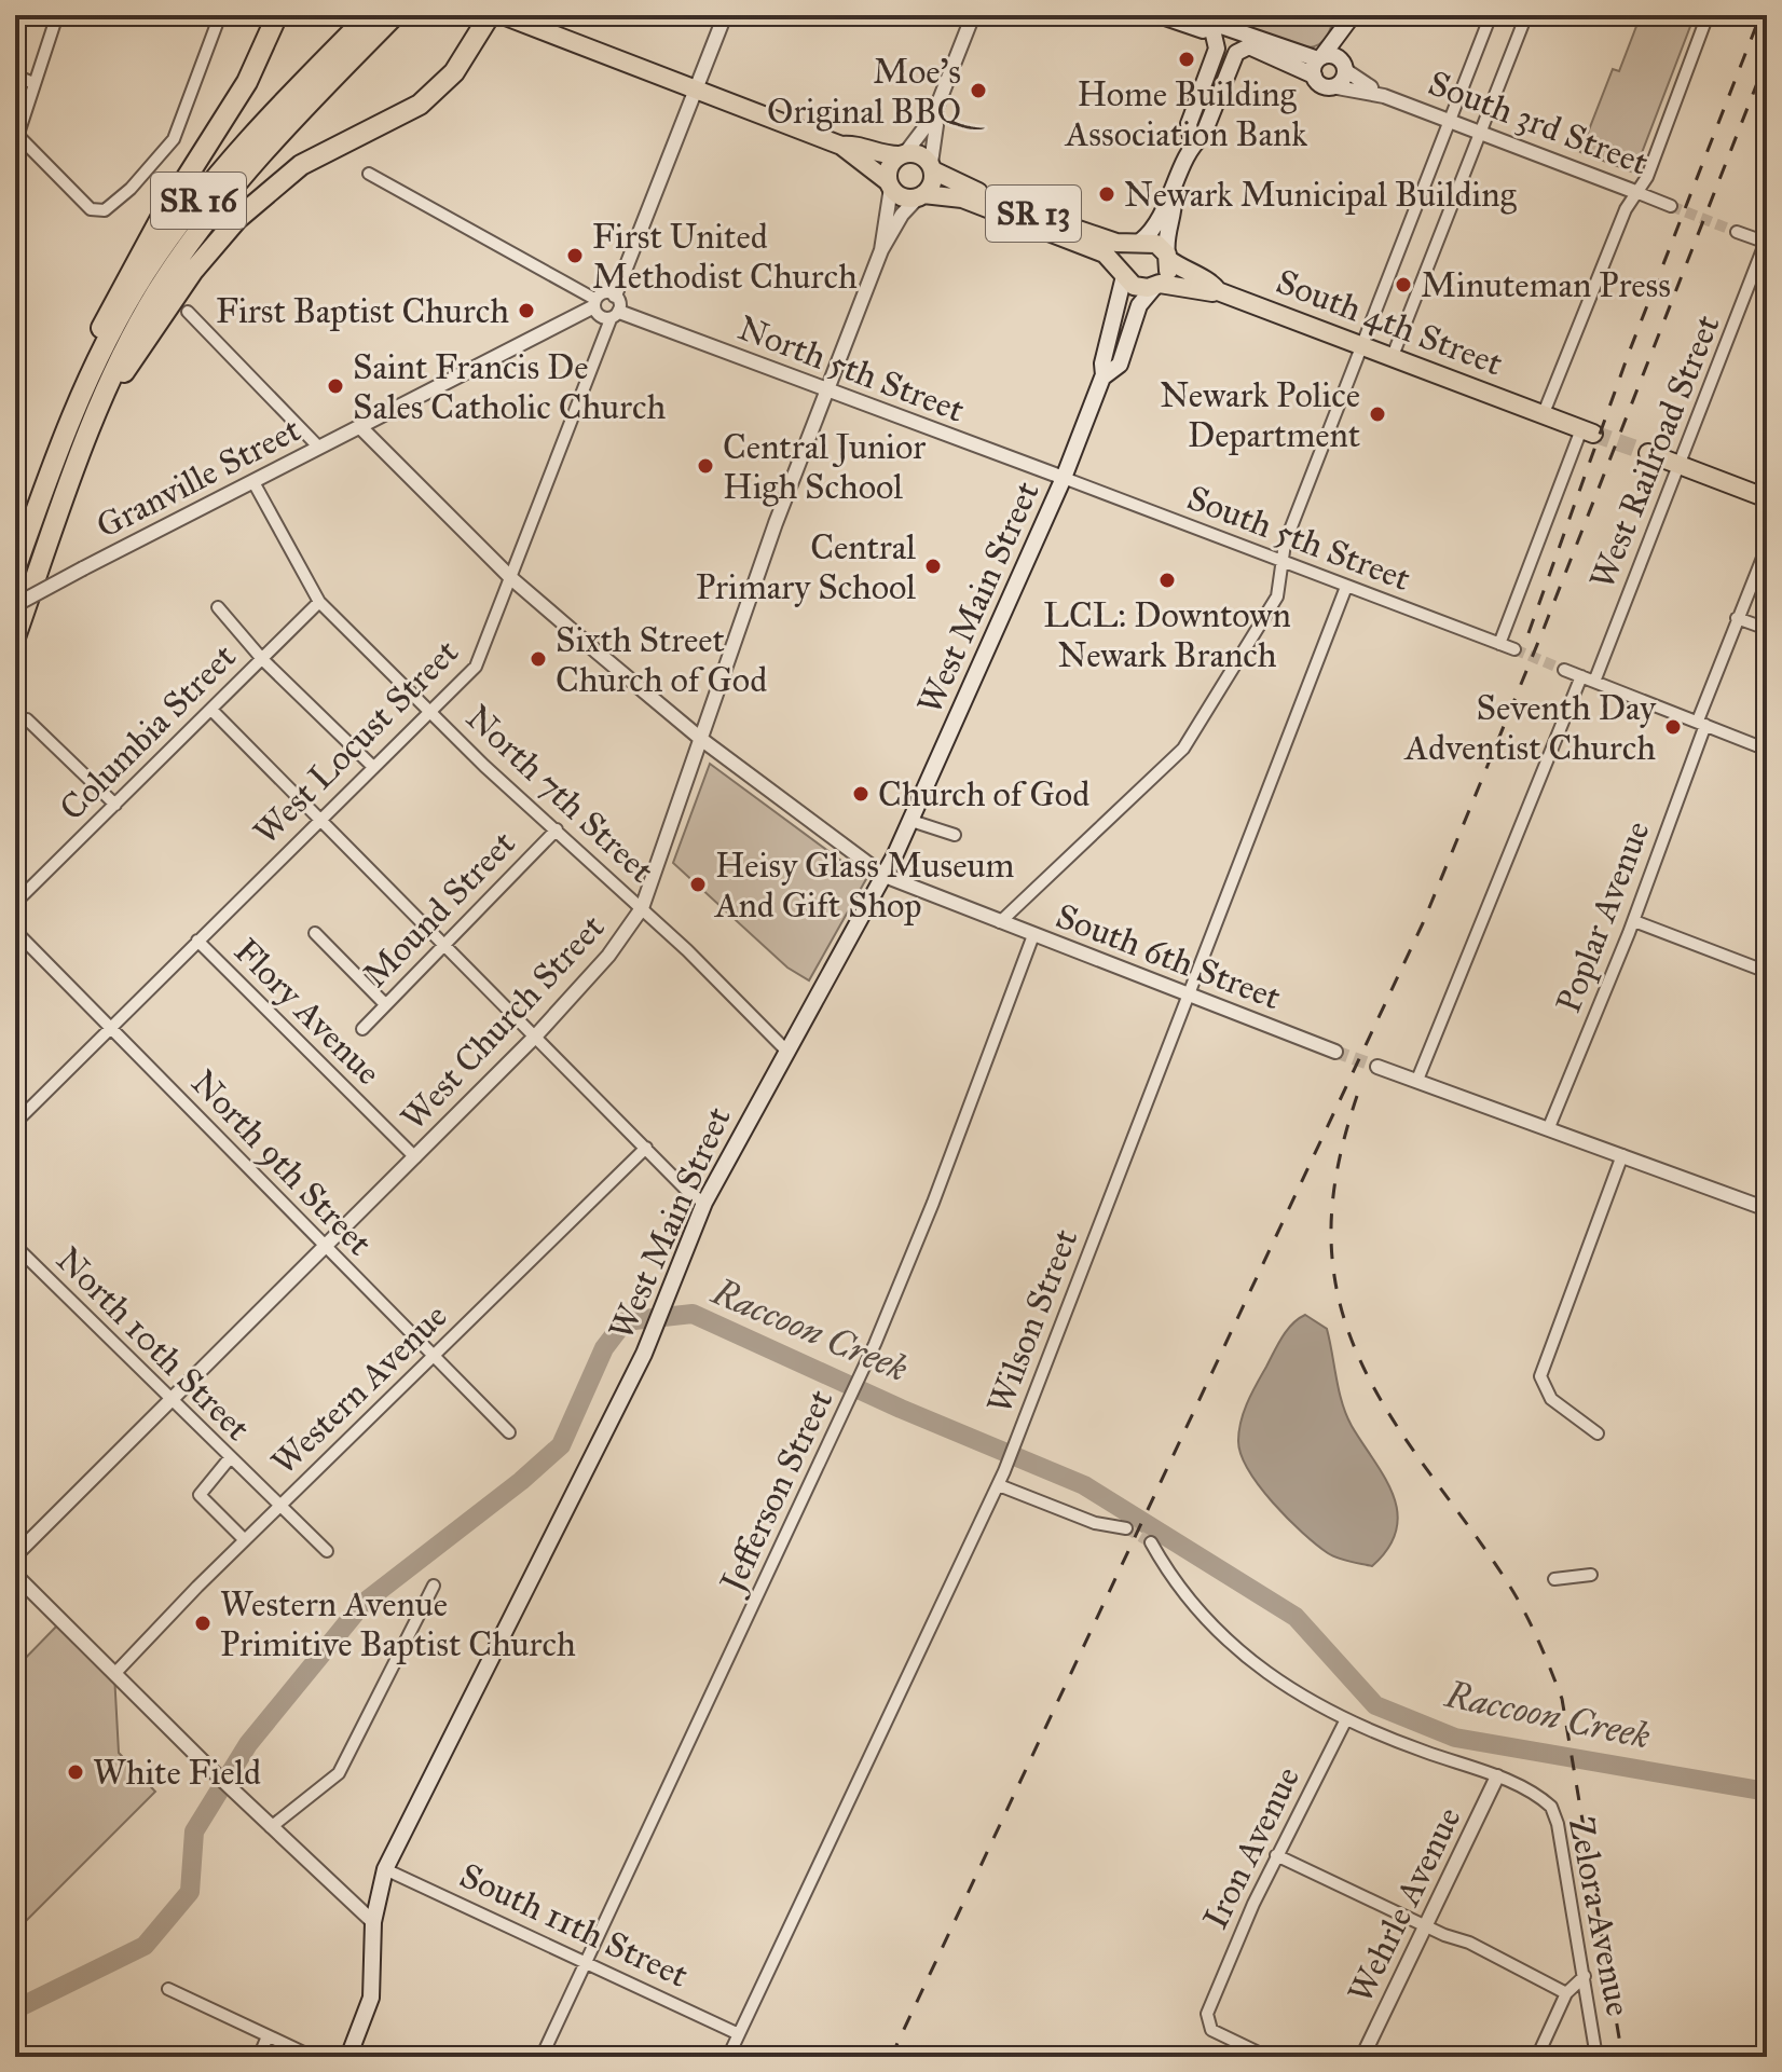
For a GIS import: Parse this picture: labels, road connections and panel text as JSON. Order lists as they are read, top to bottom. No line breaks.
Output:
{"streets":{"highway":["SR 16"],"main road":["SR 13","South 4th Street","West Main Street"],"street":["South 3rd Street","North 5th Street","West Railroad Street","Granville Street","South 5th Street","Columbia Street","West Locust Street","North 7th Street","Mound Street","Poplar Avenue","South 6th Street","Flory Avenue","West Church Street","North 9th Street","Wilson Street","North 10th Street","Western Avenue","Jefferson Street","Iron Avenue","Wehrle Avenue","Zelora Avenue","South 11th Street"]},"crossings":[["SR 13","South 4th Street"],["SR 13","West Church Street"],["North 5th Street","South 5th Street"],["North 5th Street","West Main Street"],["North 5th Street","West Locust Street"],["North 5th Street","West Church Street"],["Granville Street","North 7th Street"],["Granville Street","South 6th Street"],["South 5th Street","West Main Street"],["South 5th Street","Wilson Street"],["West Main Street","North 7th Street"],["West Main Street","South 6th Street"],["West Main Street","South 11th Street"],["Columbia Street","North 7th Street"],["West Locust Street","North 7th Street"],["West Locust Street","South 6th Street"],["West Locust Street","Flory Avenue"],["West Locust Street","North 9th Street"],["North 7th Street","Mound Street"],["North 7th Street","West Church Street"],["South 6th Street","West Church Street"],["South 6th Street","Wilson Street"],["South 6th Street","Jefferson Street"],["Flory Avenue","West Church Street"],["West Church Street","North 9th Street"],["West Church Street","North 10th Street"],["North 9th Street","Western Avenue"],["Wilson Street","South 11th Street"],["North 10th Street","Western Avenue"],["Jefferson Street","South 11th Street"],["Wehrle Avenue","Zelora Avenue"]],"water":["Raccoon Creek"],"places":["Home Building Association Bank","Moe's Original BBQ","Newark Municipal Building","First United Methodist Church","Minuteman Press","First Baptist Church","Saint Francis De Sales Catholic Church","Newark Police Department","Central Junior High School","Central Primary School","LCL: Downtown Newark Branch","Sixth Street Church of God","Seventh Day Adventist Church","Church of God","Heisy Glass Museum And Gift Shop","Western Avenue Primitive Baptist Church","White Field"]}
